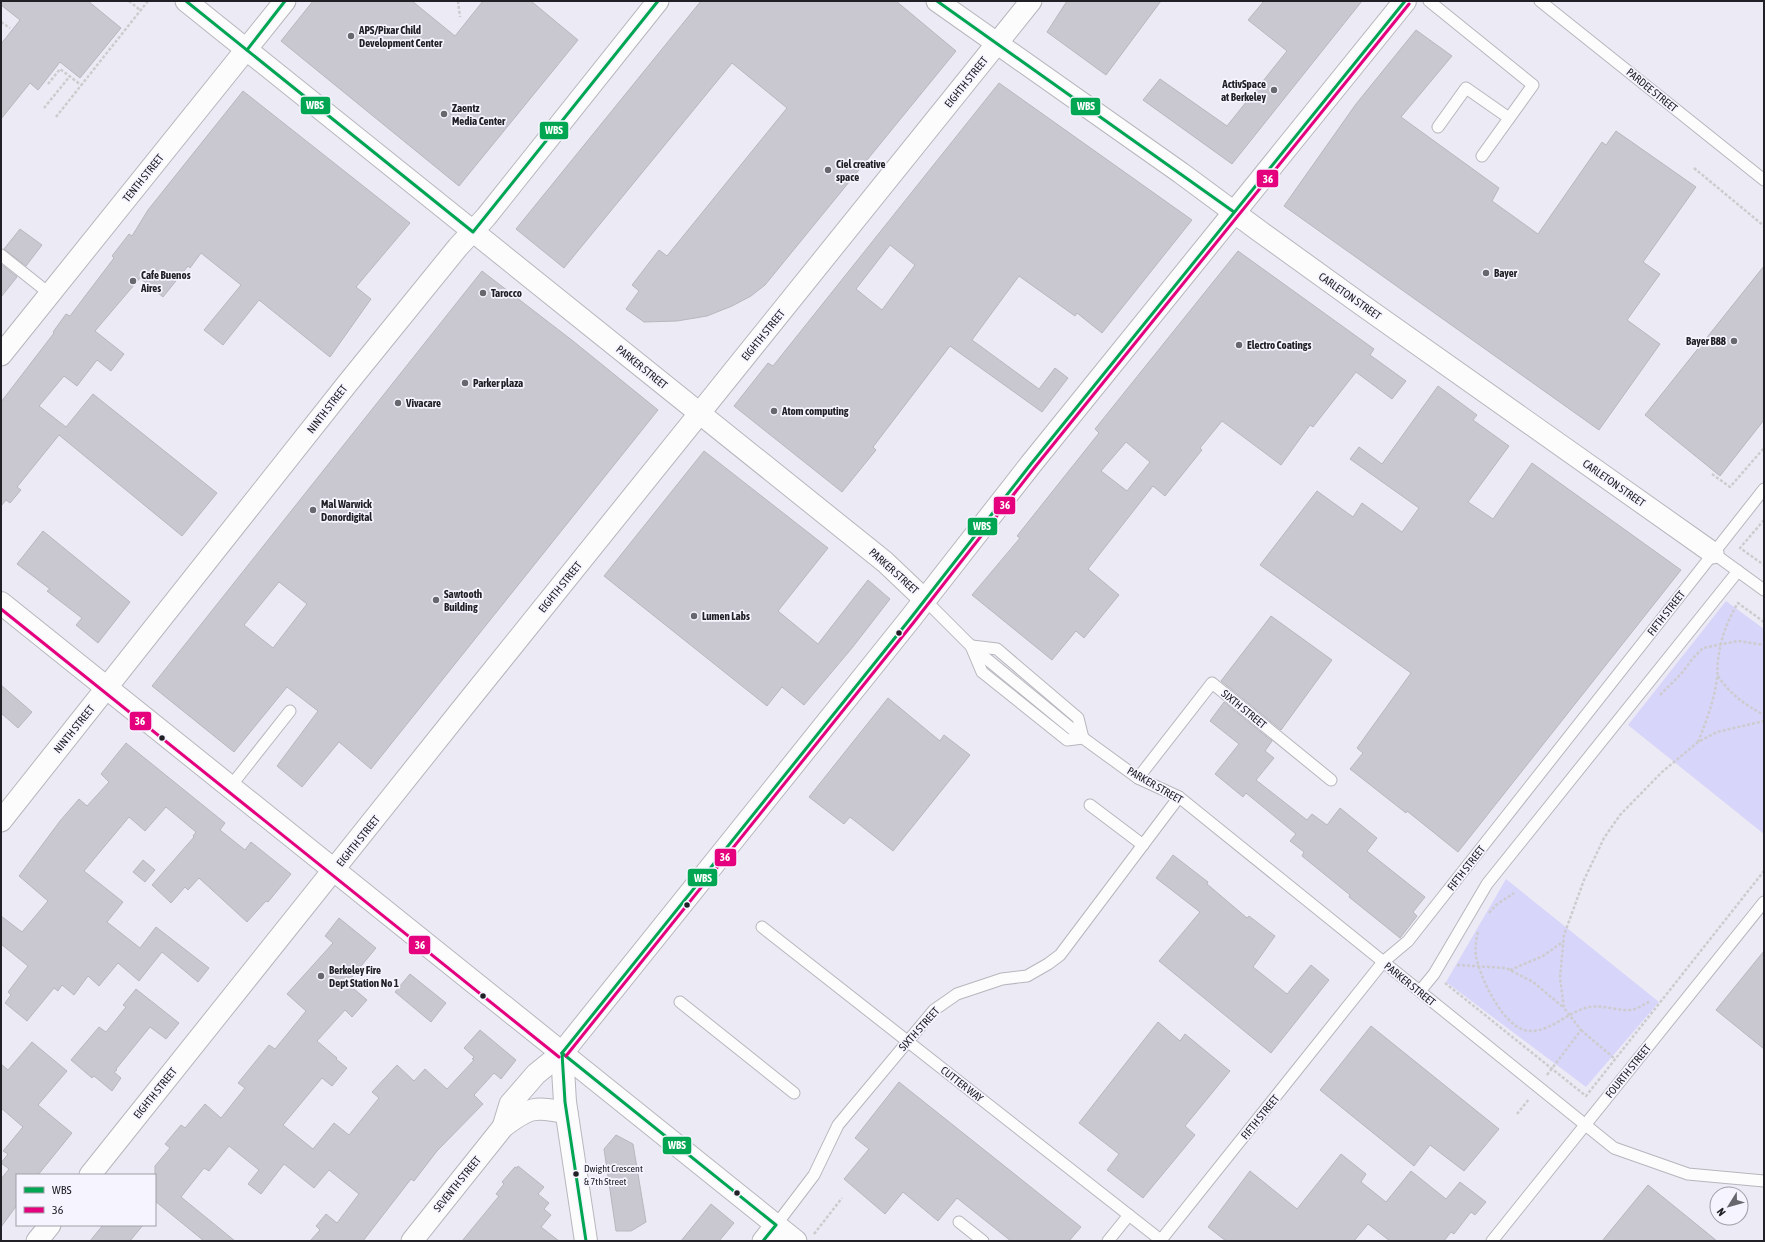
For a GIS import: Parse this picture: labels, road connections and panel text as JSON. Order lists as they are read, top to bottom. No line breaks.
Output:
{"streets":{"street":["EIGHTH STREET","TENTH STREET","CARLETON STREET","PARKER STREET","NINTH STREET","SIXTH STREET","SEVENTH STREET"],"lane":["PARDEE STREET","FIFTH STREET","FOURTH STREET","CUTTER WAY"]},"crossings":[["EIGHTH STREET","CARLETON STREET"],["EIGHTH STREET","PARKER STREET"],["TENTH STREET","PARKER STREET"],["CARLETON STREET","FIFTH STREET"],["CARLETON STREET","SEVENTH STREET"],["PARKER STREET","NINTH STREET"],["PARKER STREET","FIFTH STREET"],["PARKER STREET","SIXTH STREET"],["PARKER STREET","FOURTH STREET"],["PARKER STREET","SEVENTH STREET"],["FIFTH STREET","CUTTER WAY"],["SIXTH STREET","CUTTER WAY"]],"places":["APS/Pixar Child Development Center","ActivSpace at Berkeley","Zaentz Media Center","Ciel creative space","Bayer","Cafe Buenos Aires","Tarocco","Bayer B88","Electro Coatings","Parker plaza","Vivacare","Atom computing","Mal Warwick Donordigital","Sawtooth Building","Lumen Labs","Berkeley Fire Dept Station No 1","Dwight Crescent & 7th Street"],"lines":["transit line WBS","transit line 36"],"legend":["WBS","36"],"north":"bottom left"}
